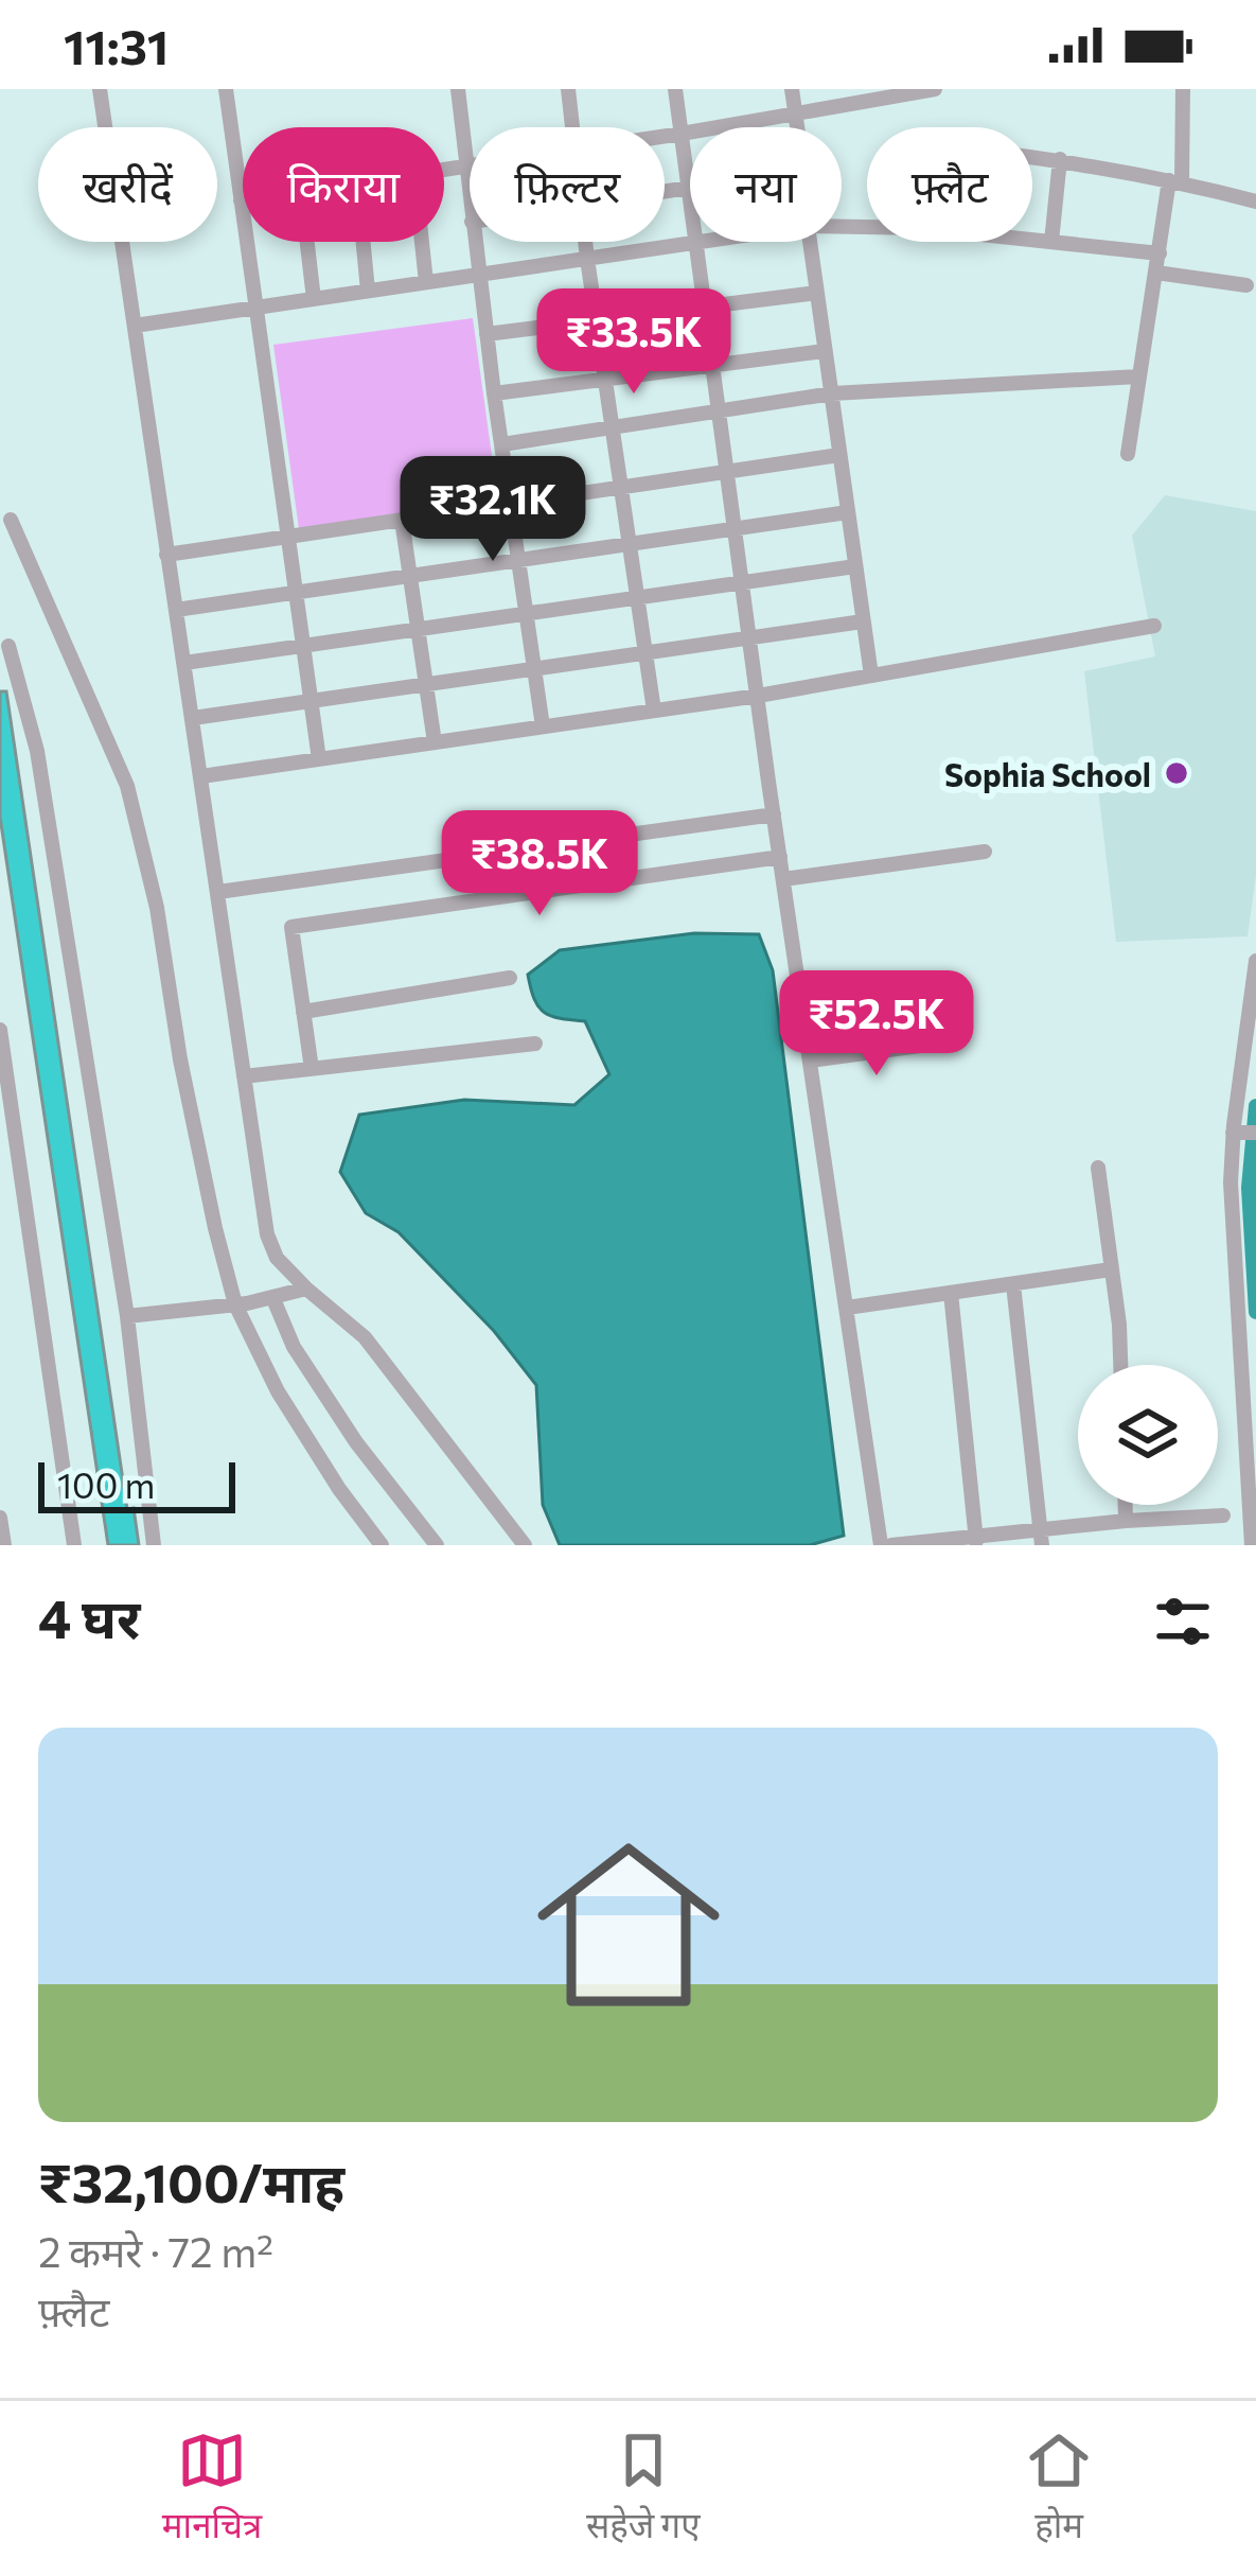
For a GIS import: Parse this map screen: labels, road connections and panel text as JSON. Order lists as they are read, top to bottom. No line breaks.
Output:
{"places":["Sophia School"],"scale_bar":"100 m","page":{"status":"11:31","chip":["खरीदें","किराया","फ़िल्टर","नया","फ़्लैट"],"price":["₹33.5K","₹32.1K","₹38.5K","₹52.5K"],"scale":"100 m","heading":"4 घर","list":[{"name":"₹32,100/माह","note":"2 कमरे · 72 m² · फ़्लैट"}],"tabs":["मानचित्र","सहेजे गए","होम"]}}
